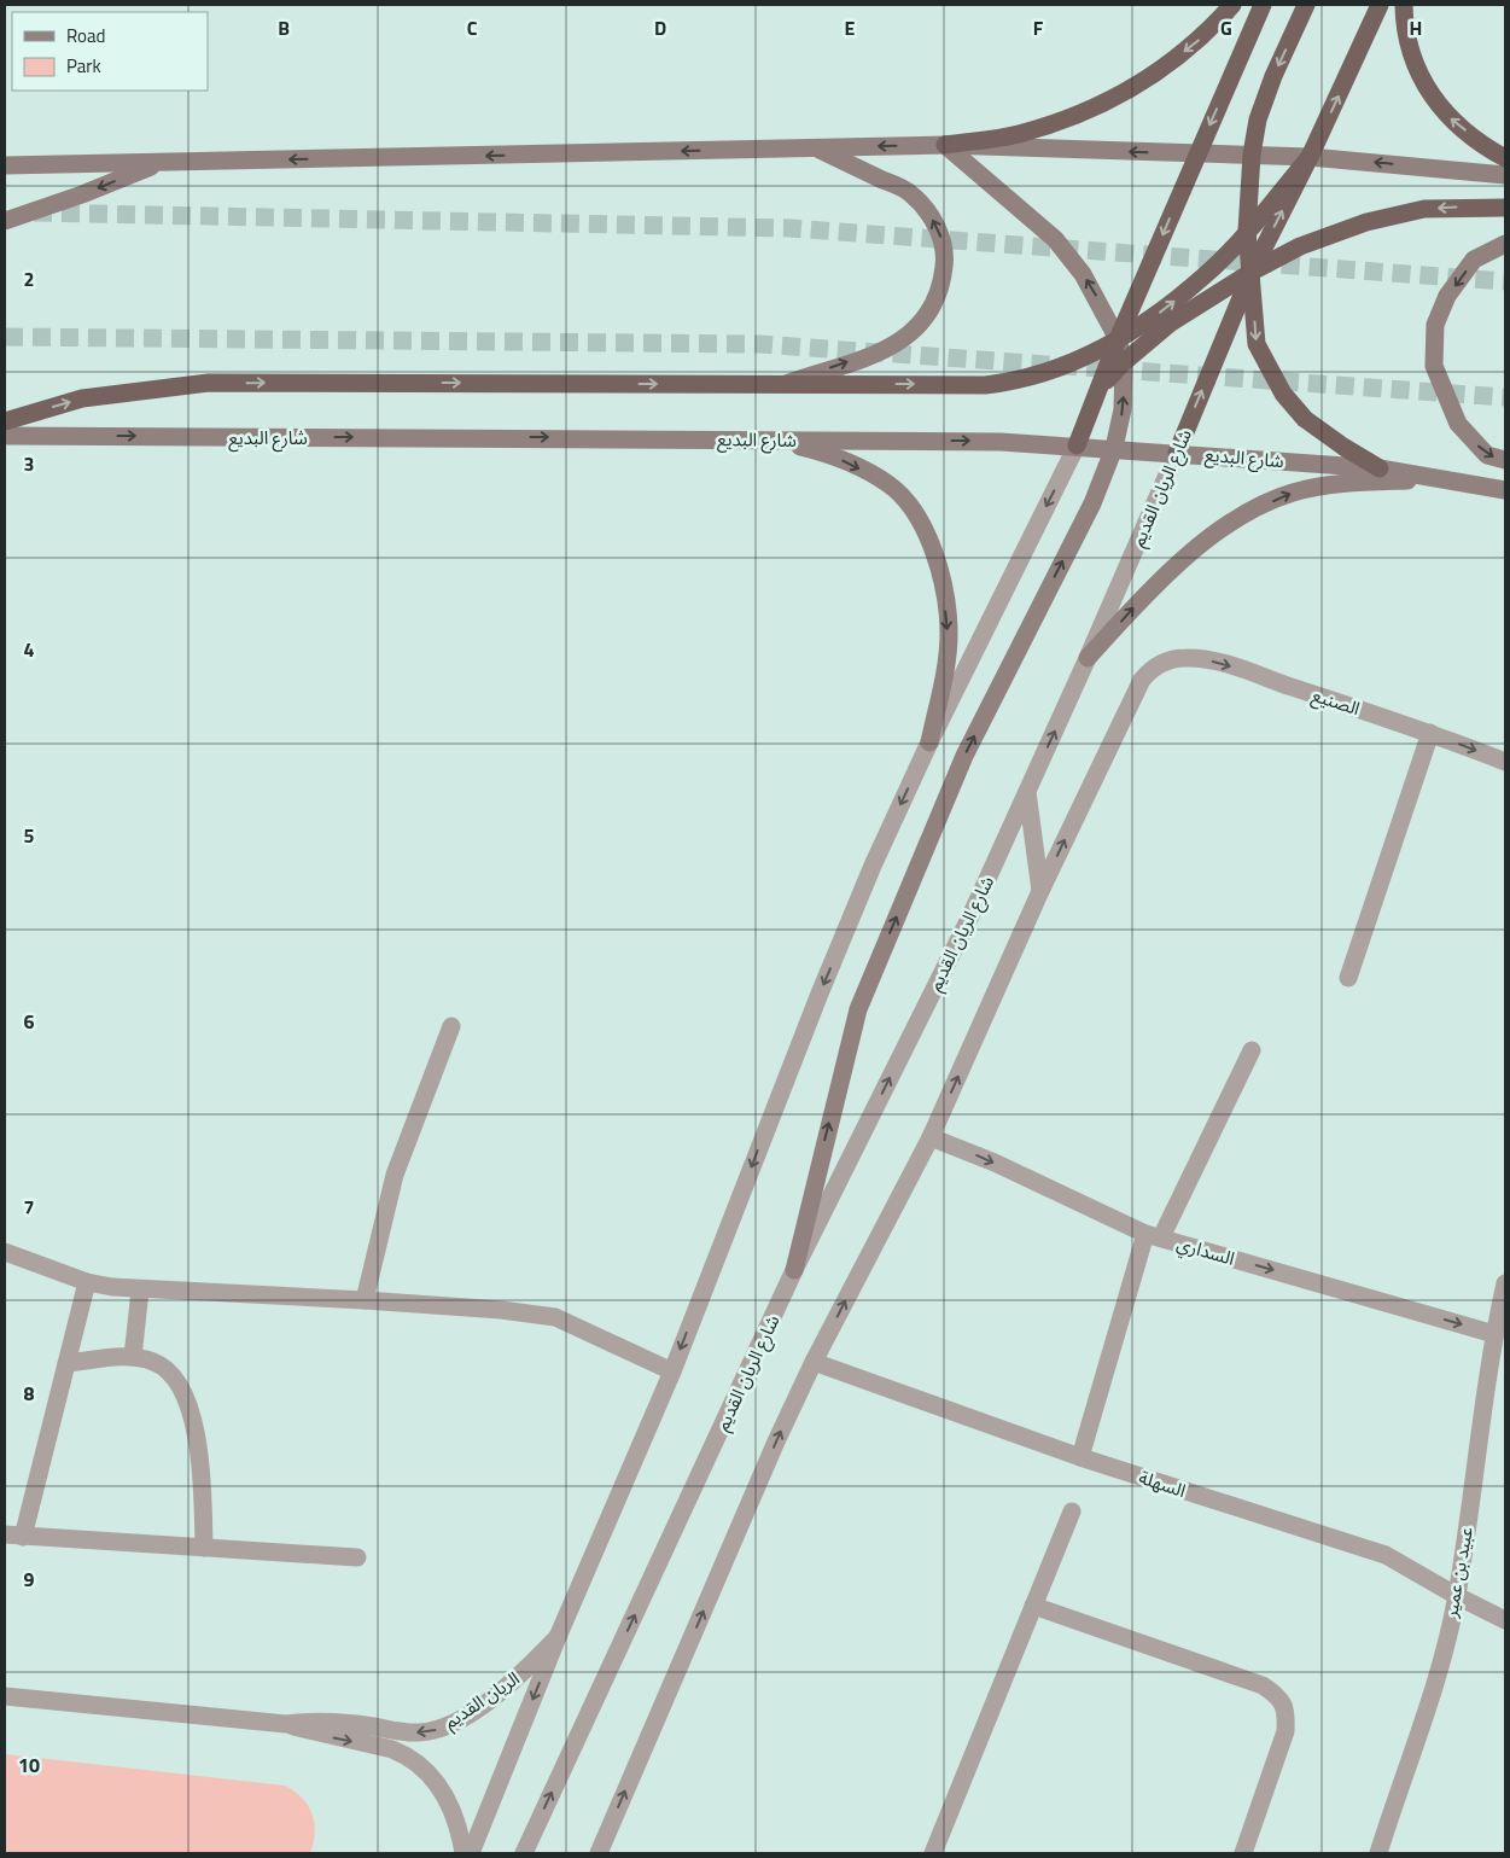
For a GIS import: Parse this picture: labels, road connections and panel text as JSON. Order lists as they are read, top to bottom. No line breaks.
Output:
{"streets":{"highway":["شارع الريان القديم"],"main road":["شارع البديع"],"street":["الصنيع","السداري","السهلة","عبيد بن عمير","الريان القديم"]},"crossings":[["شارع البديع","شارع الريان القديم"],["السداري","عبيد بن عمير"],["السهلة","عبيد بن عمير"]],"one_way":["شارع البديع","السداري"],"legend":["Road","Park"],"grid":{"columns":["B","C","D","E","F","G","H"],"rows":["2","3","4","5","6","7","8","9","10"]}}
